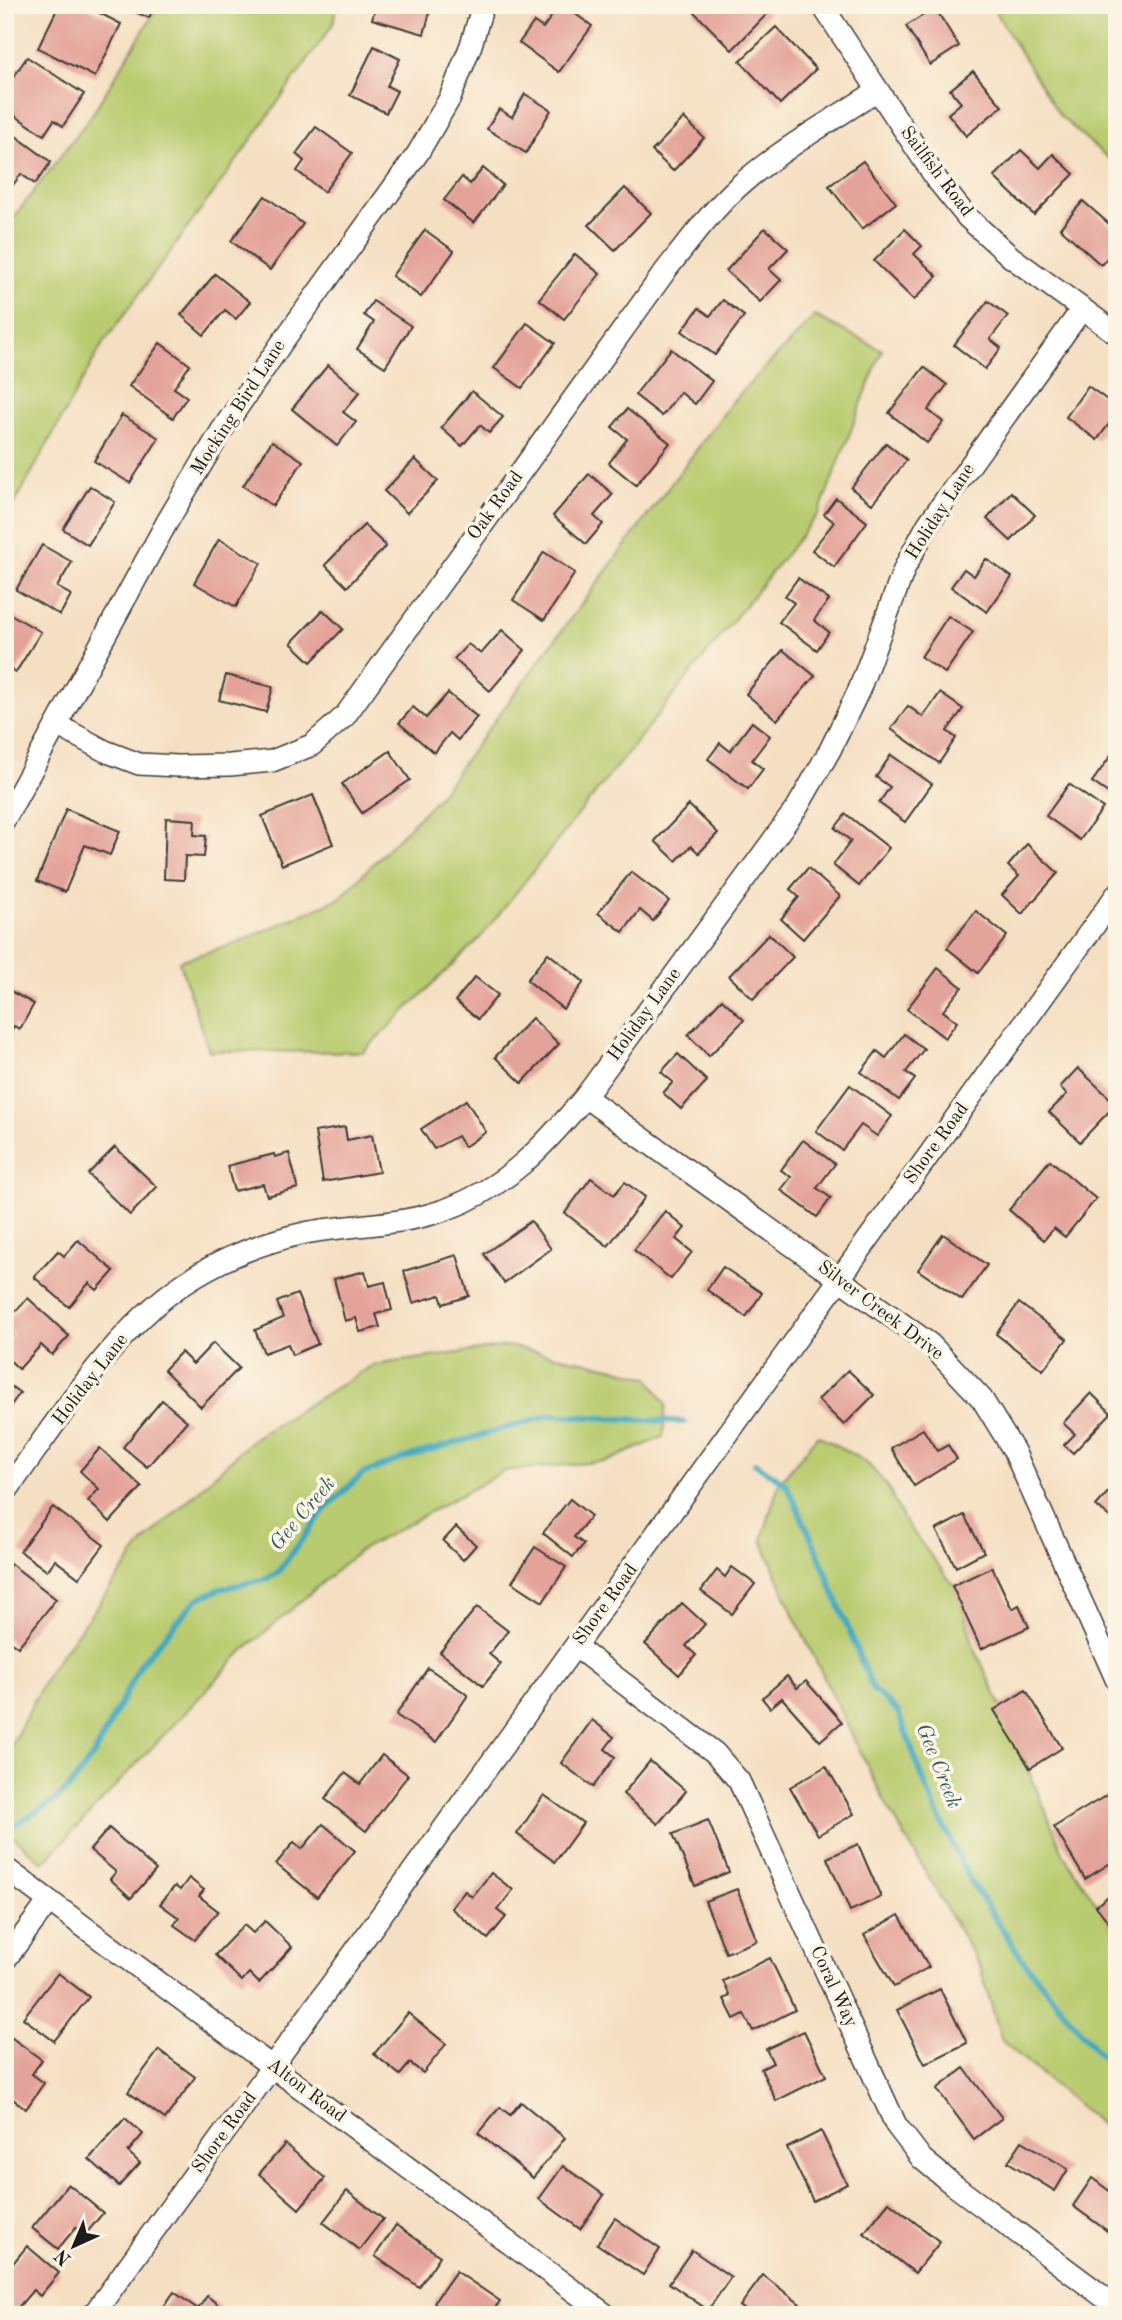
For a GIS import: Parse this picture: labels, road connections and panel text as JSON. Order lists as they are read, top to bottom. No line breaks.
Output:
{"streets":{"street":["Sailfish Road","Mocking Bird Lane","Oak Road","Holiday Lane","Shore Road","Silver Creek Drive","Coral Way","Alton Road"]},"crossings":[["Sailfish Road","Oak Road"],["Sailfish Road","Holiday Lane"],["Mocking Bird Lane","Oak Road"],["Holiday Lane","Silver Creek Drive"],["Shore Road","Silver Creek Drive"],["Shore Road","Coral Way"],["Shore Road","Alton Road"]],"water":["Gee Creek"],"north":"bottom left"}
